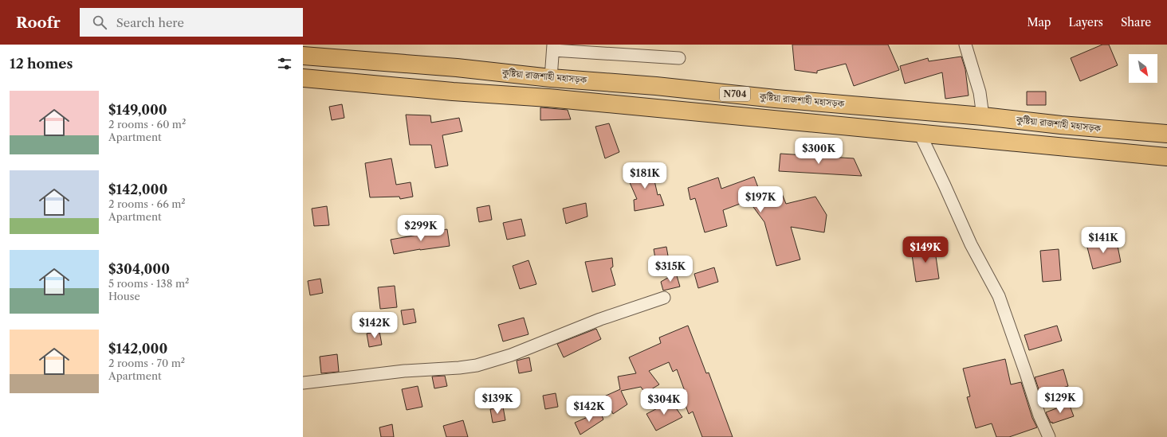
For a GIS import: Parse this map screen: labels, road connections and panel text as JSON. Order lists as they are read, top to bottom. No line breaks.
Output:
{"streets":{"highway":["কুষ্টিয়া রাজশাহী মহাসড়ক","N704"]},"north":"bottom right","page":{"header":"Roofr","search":"Search here","nav":["Map","Layers","Share"],"heading":"12 homes","list":[{"name":"$149,000","note":"2 rooms · 60 m² · Apartment"},{"name":"$142,000","note":"2 rooms · 66 m² · Apartment"},{"name":"$304,000","note":"5 rooms · 138 m² · House"},{"name":"$142,000","note":"2 rooms · 70 m² · Apartment"}],"price":["$300K","$181K","$197K","$299K","$141K","$149K","$315K","$142K","$129K","$139K","$304K","$142K"]}}
